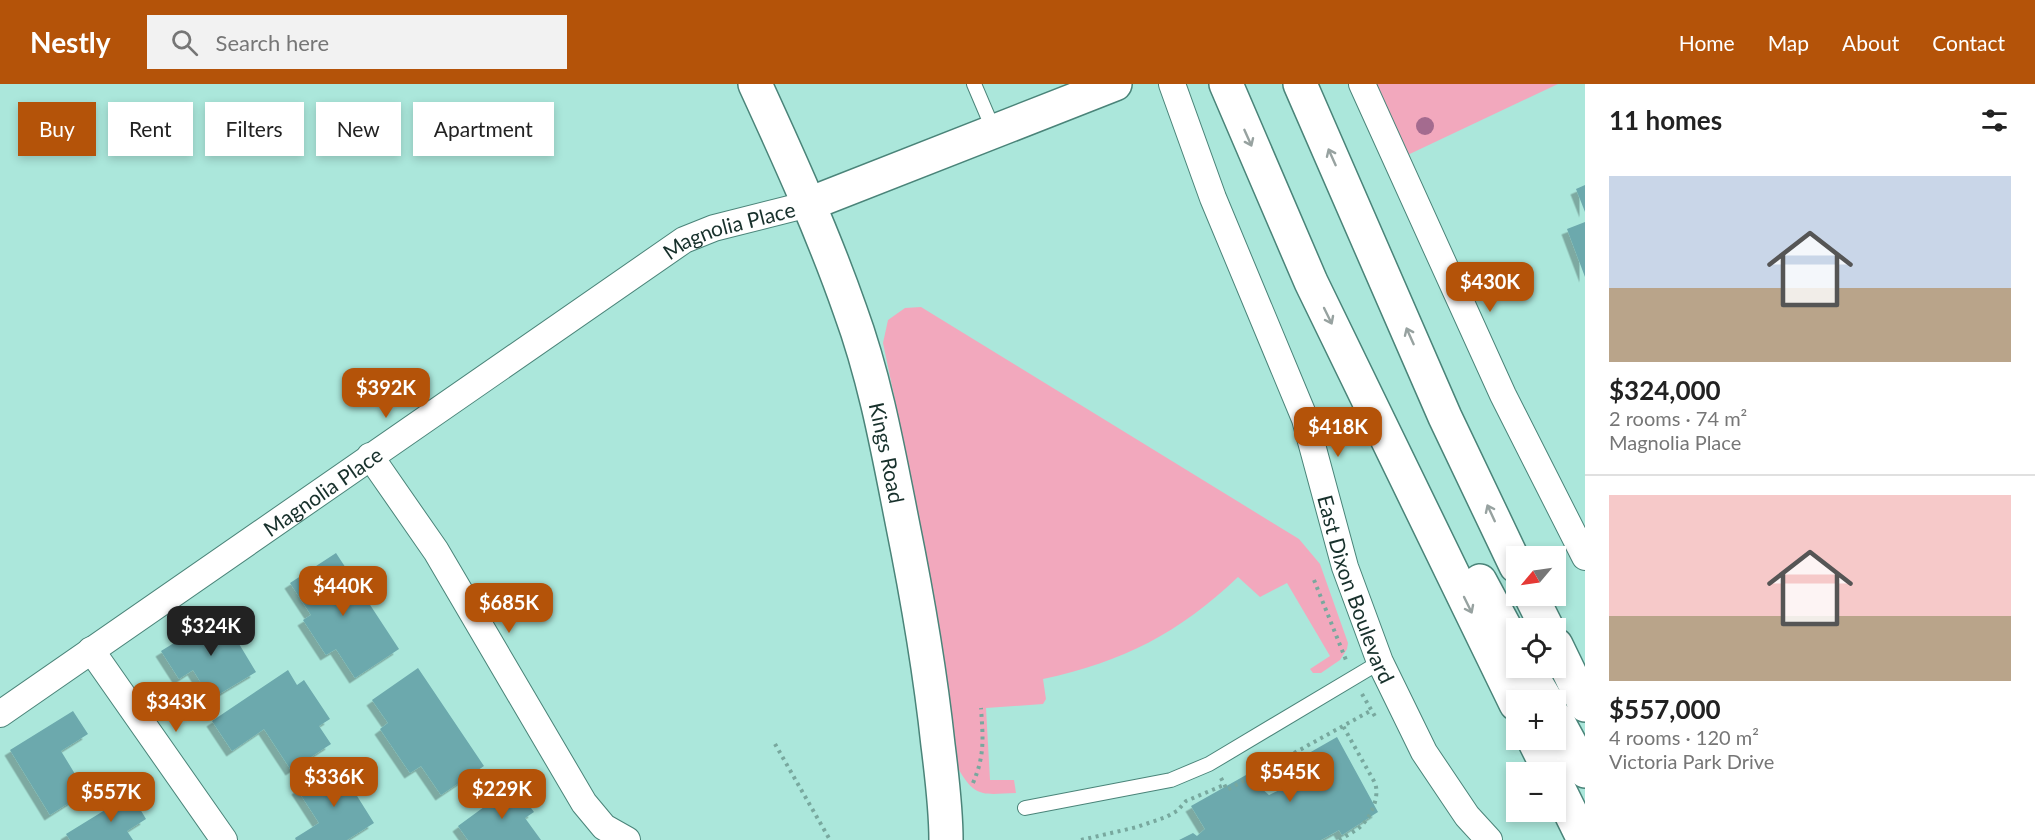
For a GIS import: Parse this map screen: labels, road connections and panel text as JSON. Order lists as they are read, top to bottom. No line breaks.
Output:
{"streets":{"main road":["Kings Road"],"street":["Magnolia Place","East Dixon Boulevard"]},"crossings":[["Magnolia Place","Kings Road"]],"north":"bottom left","page":{"header":"Nestly","search":"Search here","nav":["Home","Map","About","Contact"],"heading":"11 homes","chip":["Buy","Rent","Filters","New","Apartment"],"list":[{"name":"$324,000","note":"2 rooms · 74 m² · Magnolia Place"},{"name":"$557,000","note":"4 rooms · 120 m² · Victoria Park Drive"}],"price":["$430K","$392K","$418K","$440K","$685K","$324K","$343K","$545K","$336K","$229K","$557K"],"map_buttons":["+","−"]}}
